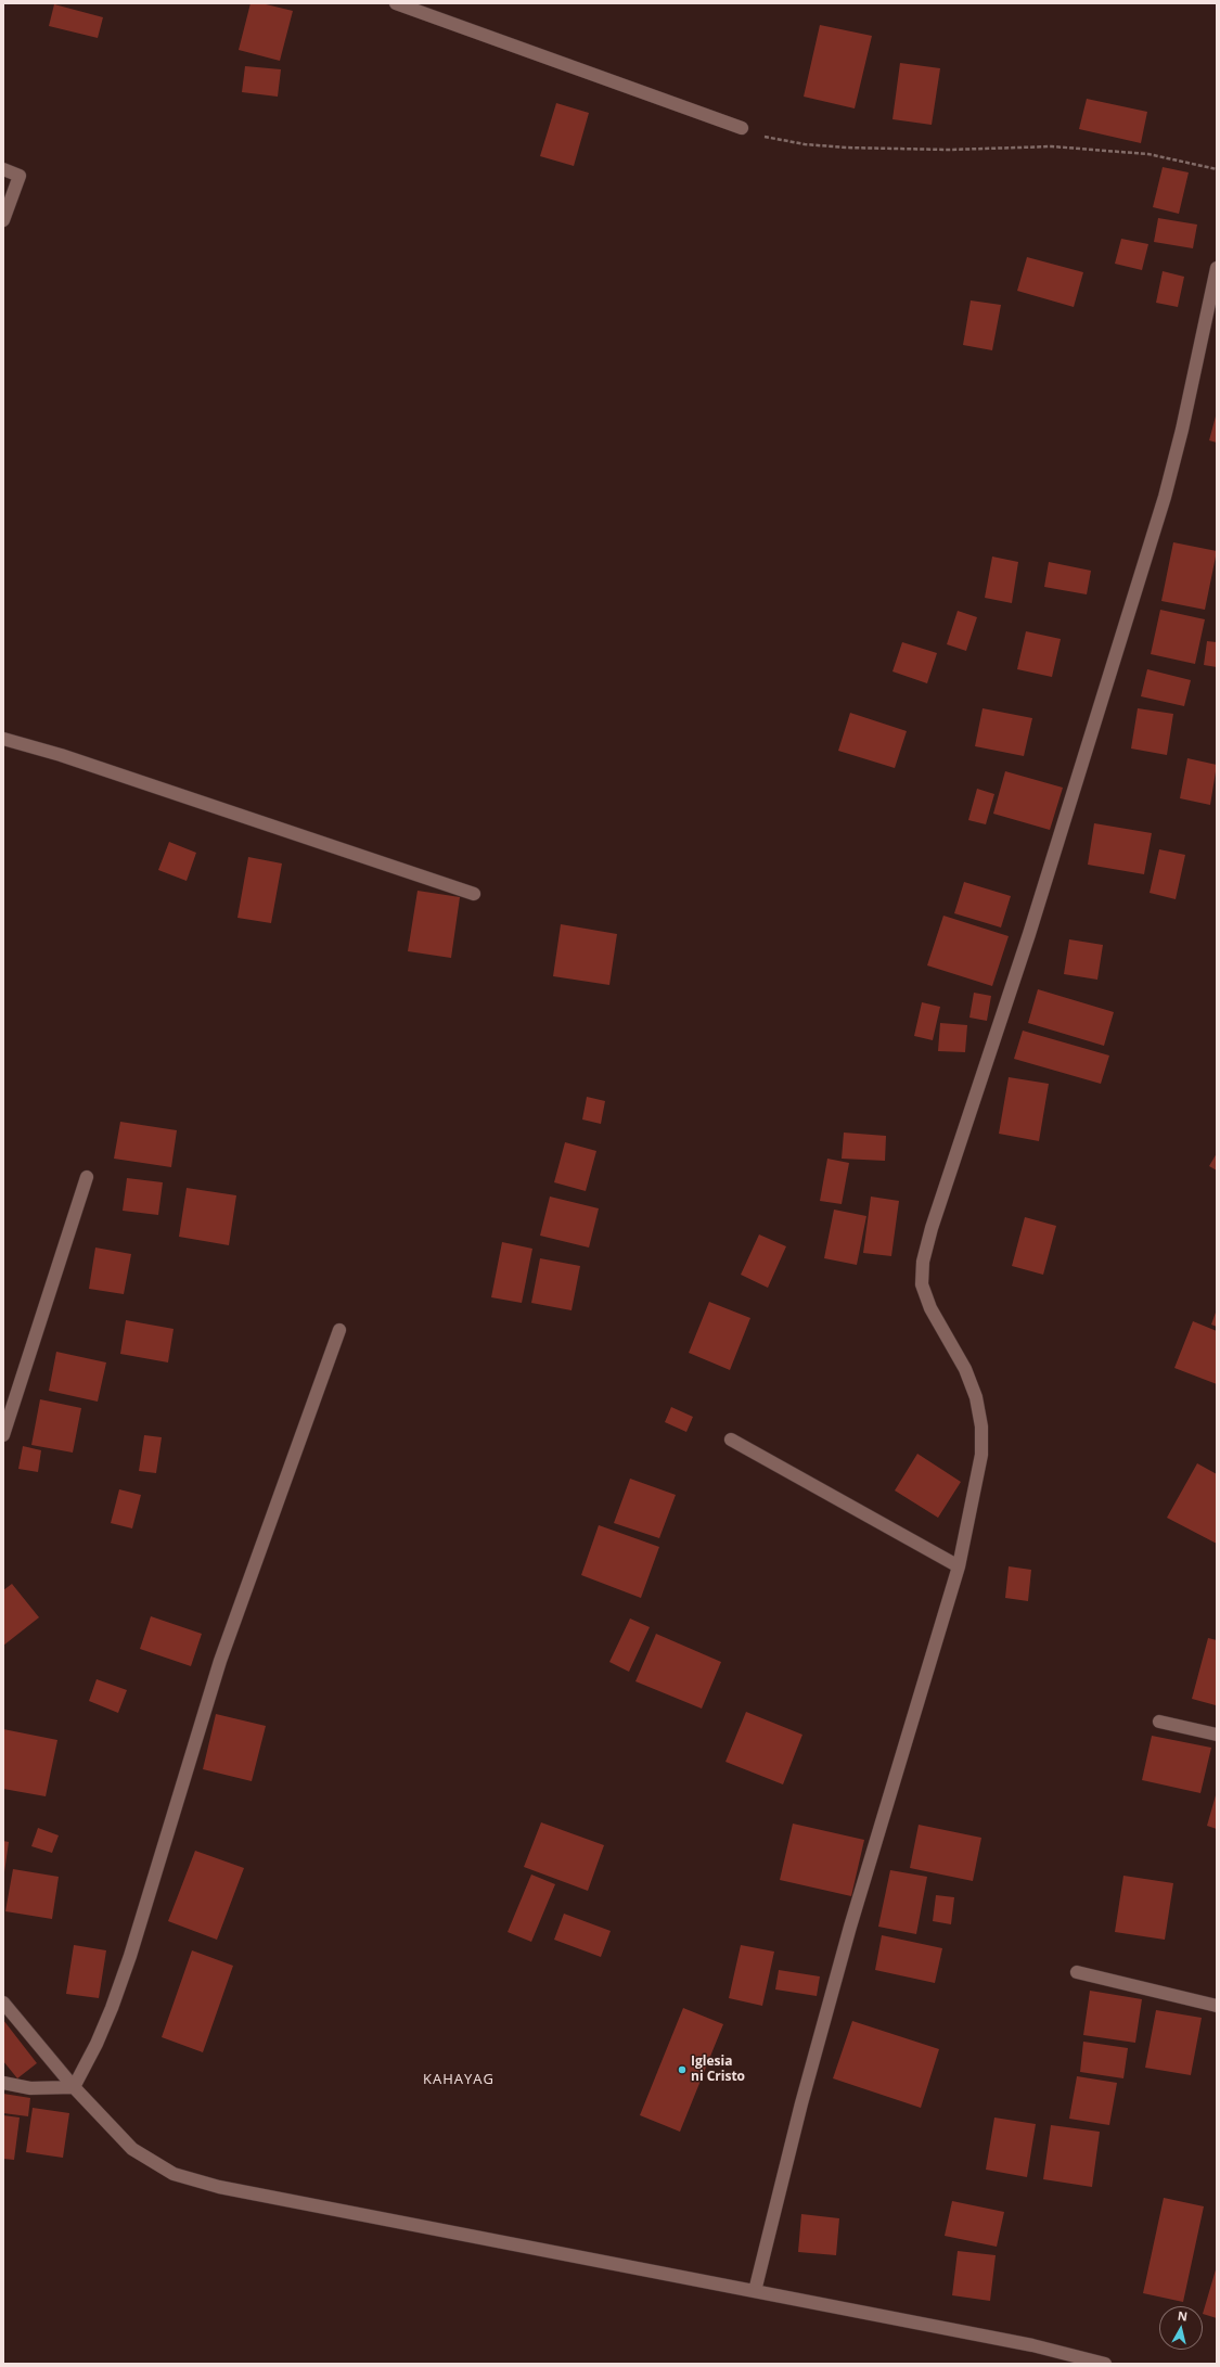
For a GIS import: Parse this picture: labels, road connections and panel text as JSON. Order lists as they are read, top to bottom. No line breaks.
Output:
{"districts":["KAHAYAG"],"places":["Iglesia ni Cristo"],"north":"top"}
